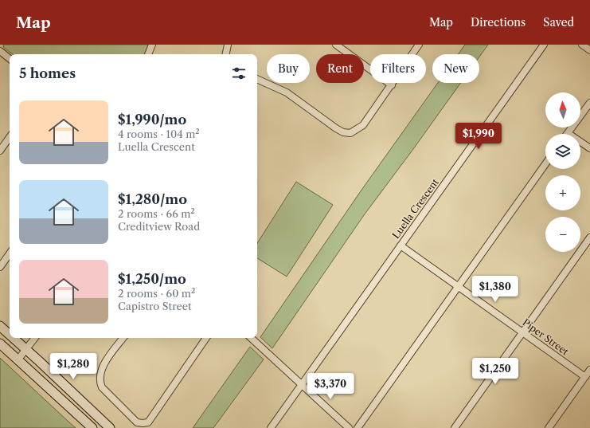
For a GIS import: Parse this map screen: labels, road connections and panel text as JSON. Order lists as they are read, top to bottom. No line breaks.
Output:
{"streets":{"street":["Luella Crescent","Piper Street"]},"crossings":[["Luella Crescent","Piper Street"]],"north":"top","page":{"header":"Map","nav":["Map","Directions","Saved"],"chip":["Buy","Rent","Filters","New"],"heading":"5 homes","map_buttons":["+","−"],"list":[{"name":"$1,990/mo","note":"4 rooms · 104 m² · Luella Crescent"},{"name":"$1,280/mo","note":"2 rooms · 66 m² · Creditview Road"},{"name":"$1,250/mo","note":"2 rooms · 60 m² · Capistro Street"}],"price":["$1,990","$1,380","$1,280","$1,250","$3,370"]}}
